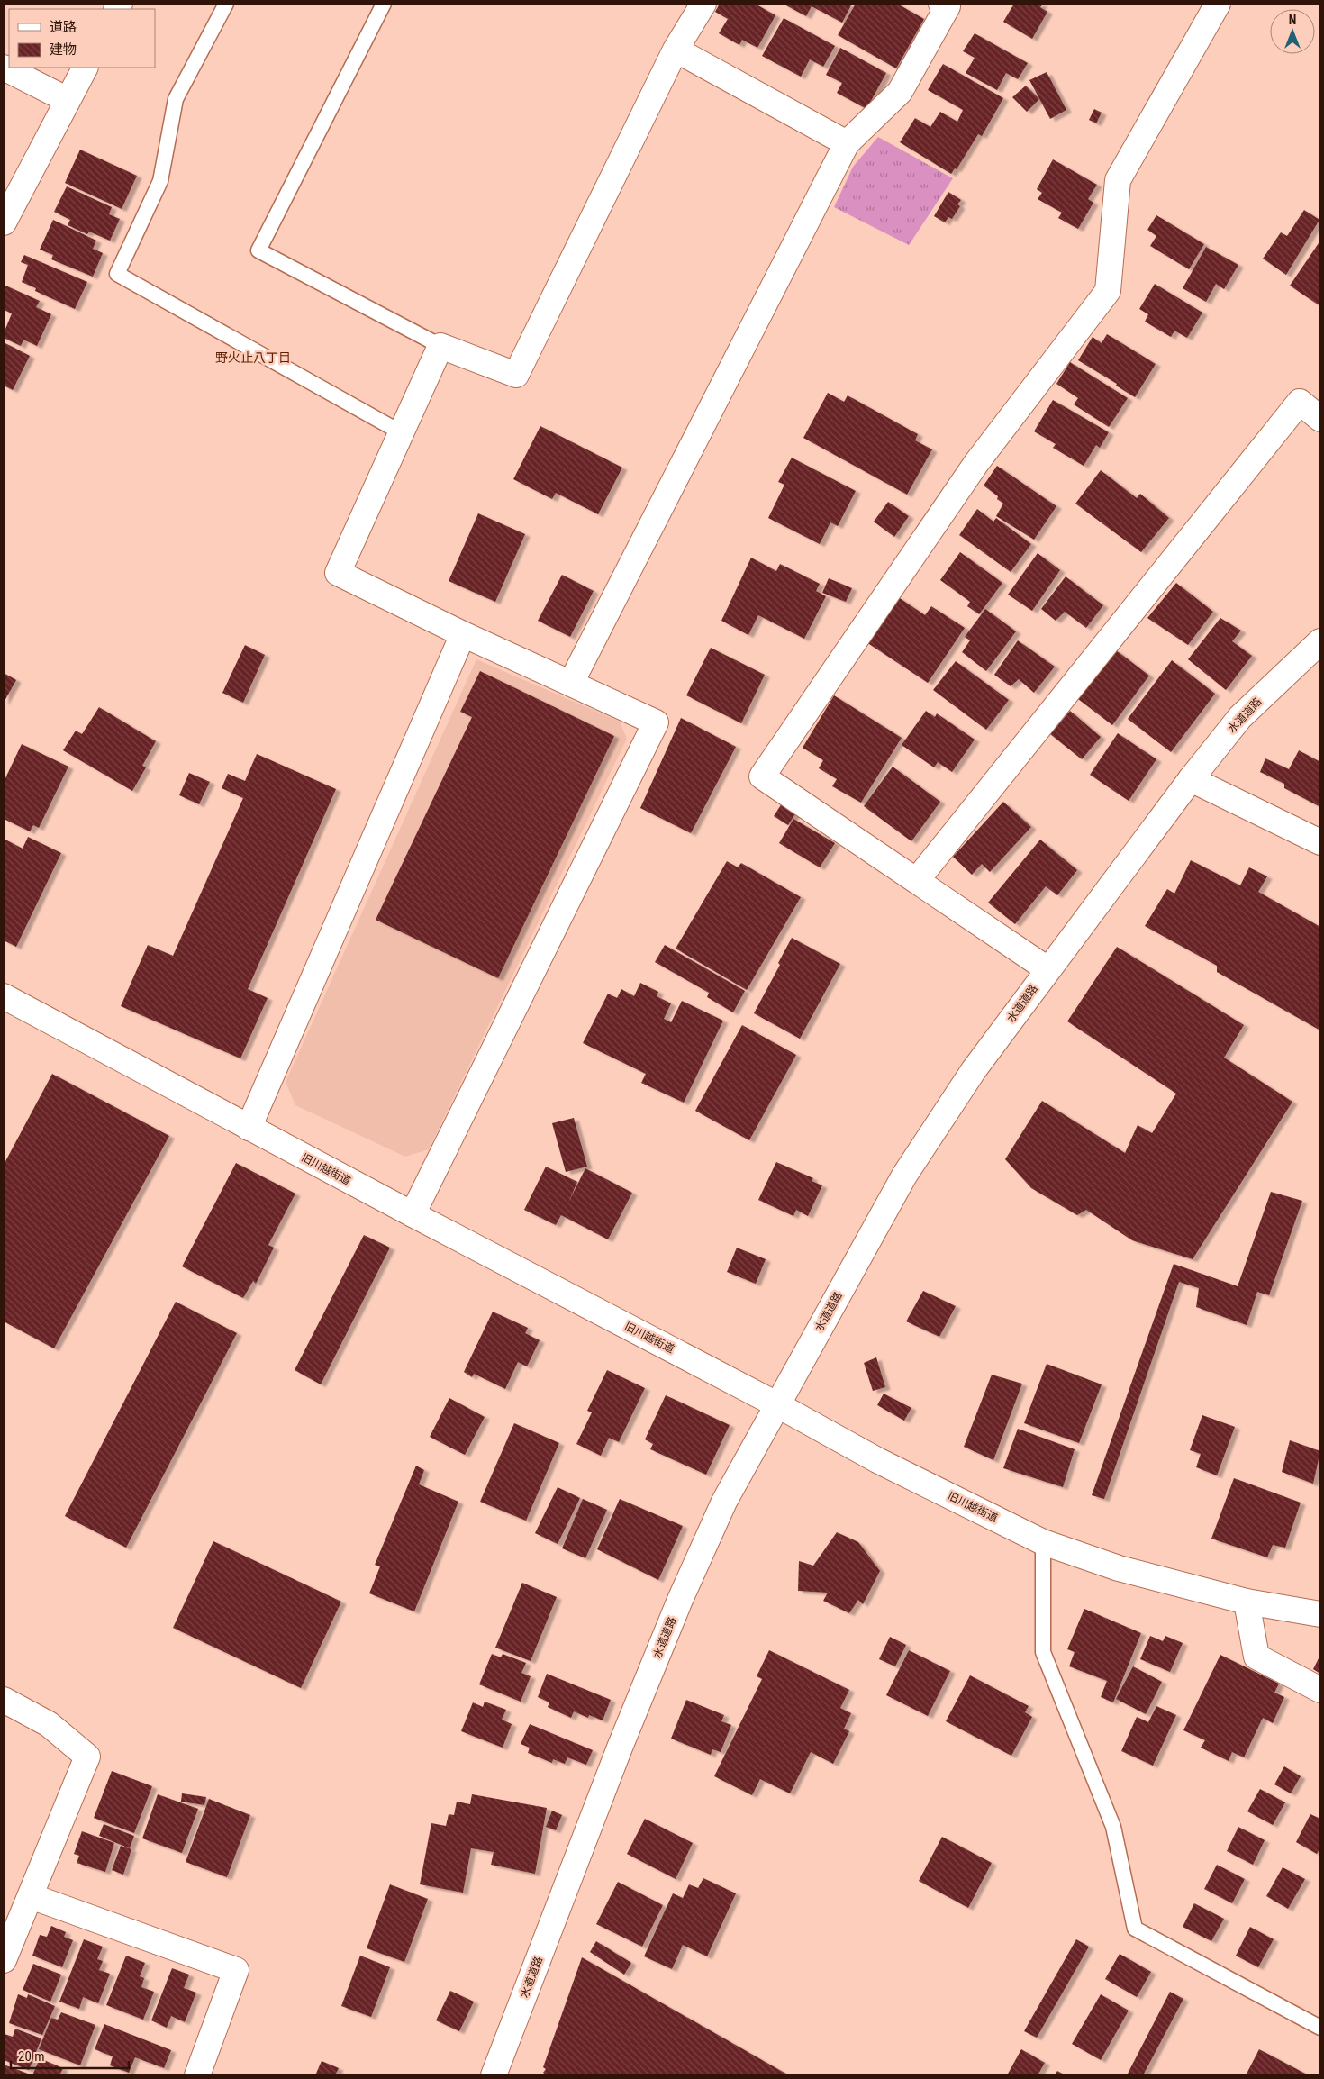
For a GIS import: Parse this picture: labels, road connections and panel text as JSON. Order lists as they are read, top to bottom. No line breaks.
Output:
{"streets":{"street":["水道道路","旧川越街道"]},"crossings":[["水道道路","旧川越街道"]],"districts":["野火止八丁目"],"legend":["道路","建物"],"scale_bar":"20 m","north":"top"}
